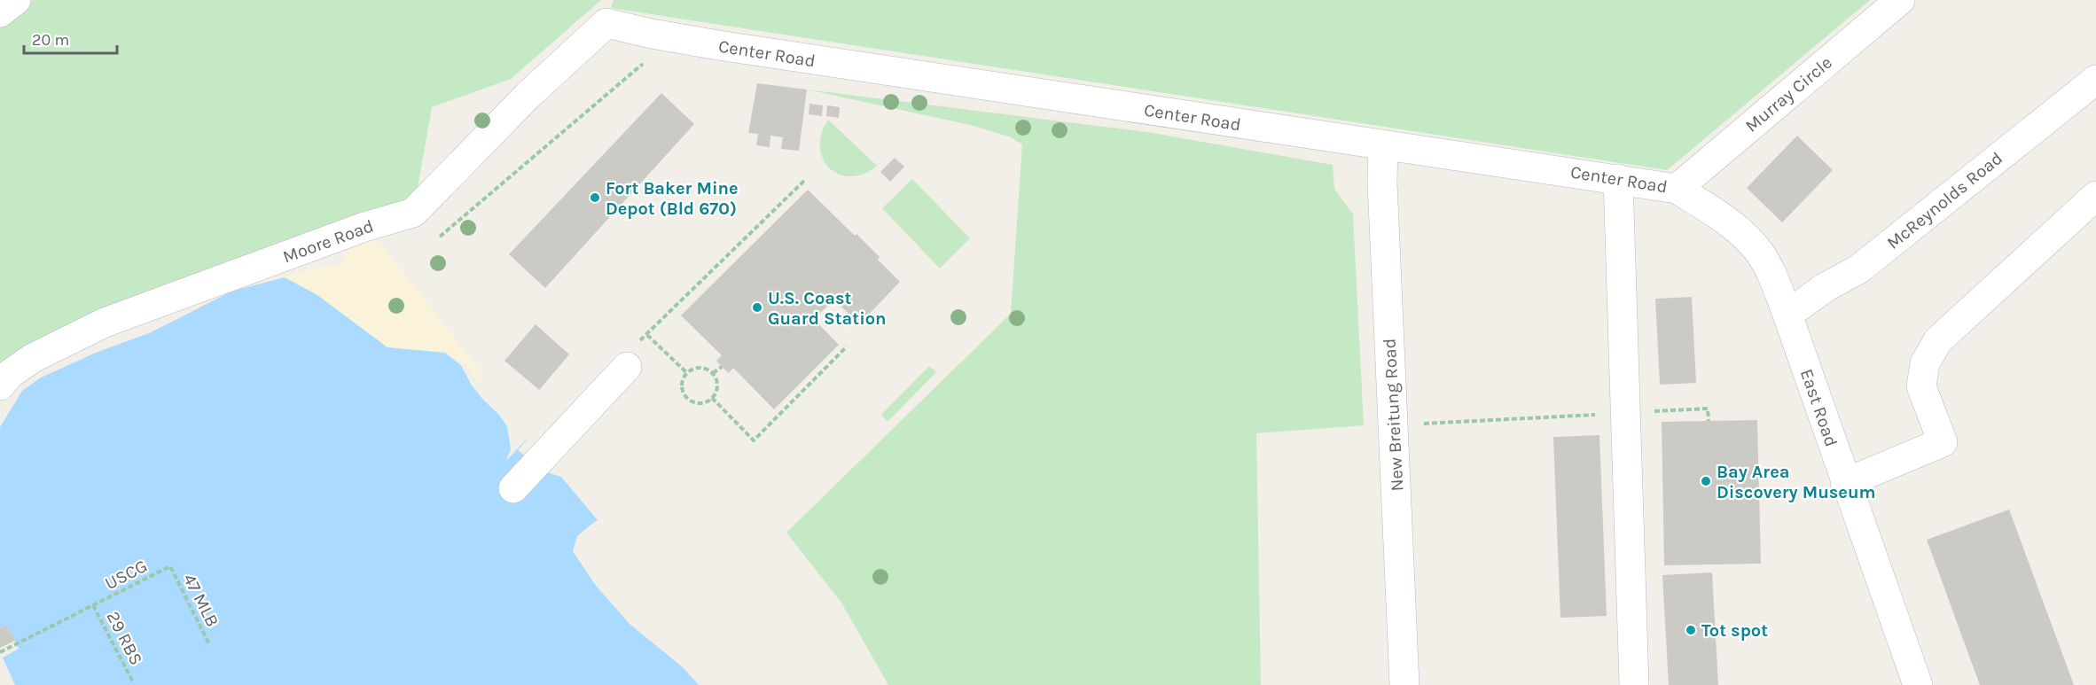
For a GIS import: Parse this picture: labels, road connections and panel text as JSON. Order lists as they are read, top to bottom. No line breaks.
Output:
{"streets":{"street":["Center Road","Murray Circle","McReynolds Road","Moore Road","East Road","New Breitung Road"],"path":["USCG","47 MLB","29 RBS"]},"crossings":[["Center Road","Murray Circle"],["Center Road","Moore Road"],["Center Road","East Road"],["Center Road","New Breitung Road"],["McReynolds Road","East Road"],["USCG","47 MLB"],["USCG","29 RBS"]],"places":["Fort Baker Mine Depot (Bld 670)","U.S. Coast Guard Station","Bay Area Discovery Museum","Tot spot"],"scale_bar":"20 m"}
